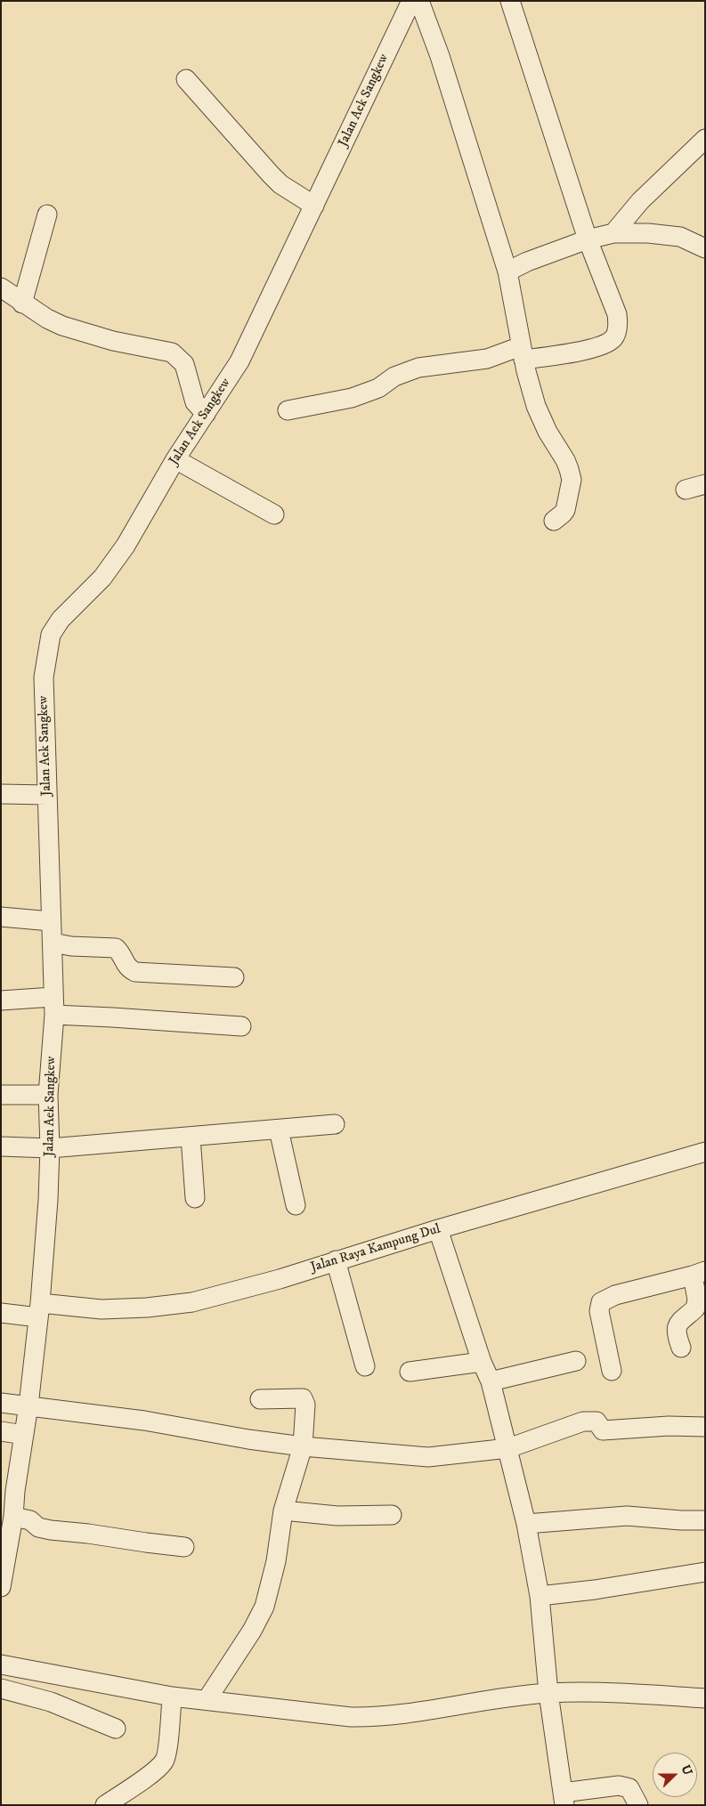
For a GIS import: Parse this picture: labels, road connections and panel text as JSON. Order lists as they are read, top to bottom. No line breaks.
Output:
{"streets":{"street":["Jalan Aek Sangkew","Jalan Raya Kampung Dul"]},"crossings":[["Jalan Aek Sangkew","Jalan Raya Kampung Dul"]],"north":"right"}
